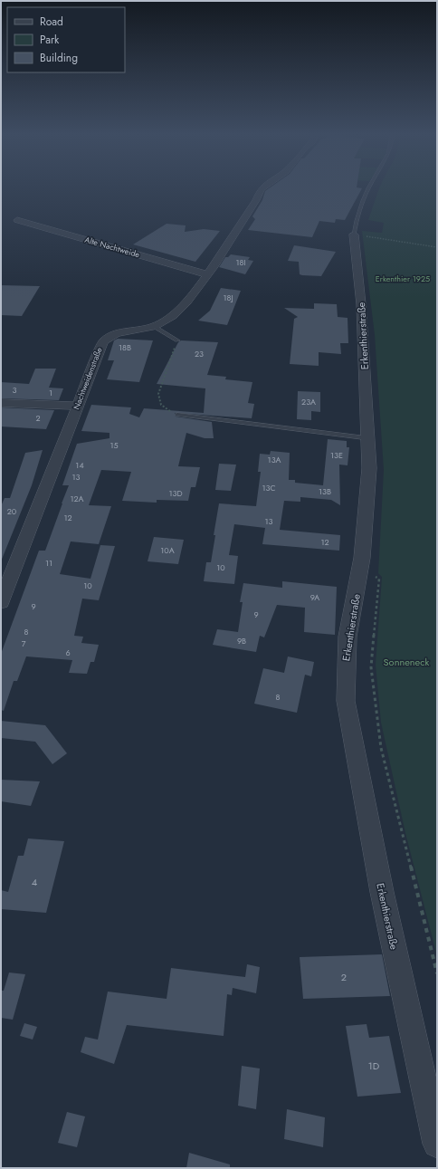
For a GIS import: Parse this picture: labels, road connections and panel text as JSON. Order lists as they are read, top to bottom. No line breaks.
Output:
{"streets":{"street":["Alte Nachtweide","Erkenthierstraße","Nachtweidenstraße"]},"crossings":[["Alte Nachtweide","Nachtweidenstraße"]],"parks":["Erkenthier 1925","Sonneneck"],"house_numbers":["18I","18J","18B","23","3","1","23A","2","15","13E","13A","14","13","13C","13B","13D","12A","20","12","13","12","10A","11","10","10","9A","9","9","8","9B","7","6","8","4","2","1D"],"legend":["Road","Park","Building"]}
